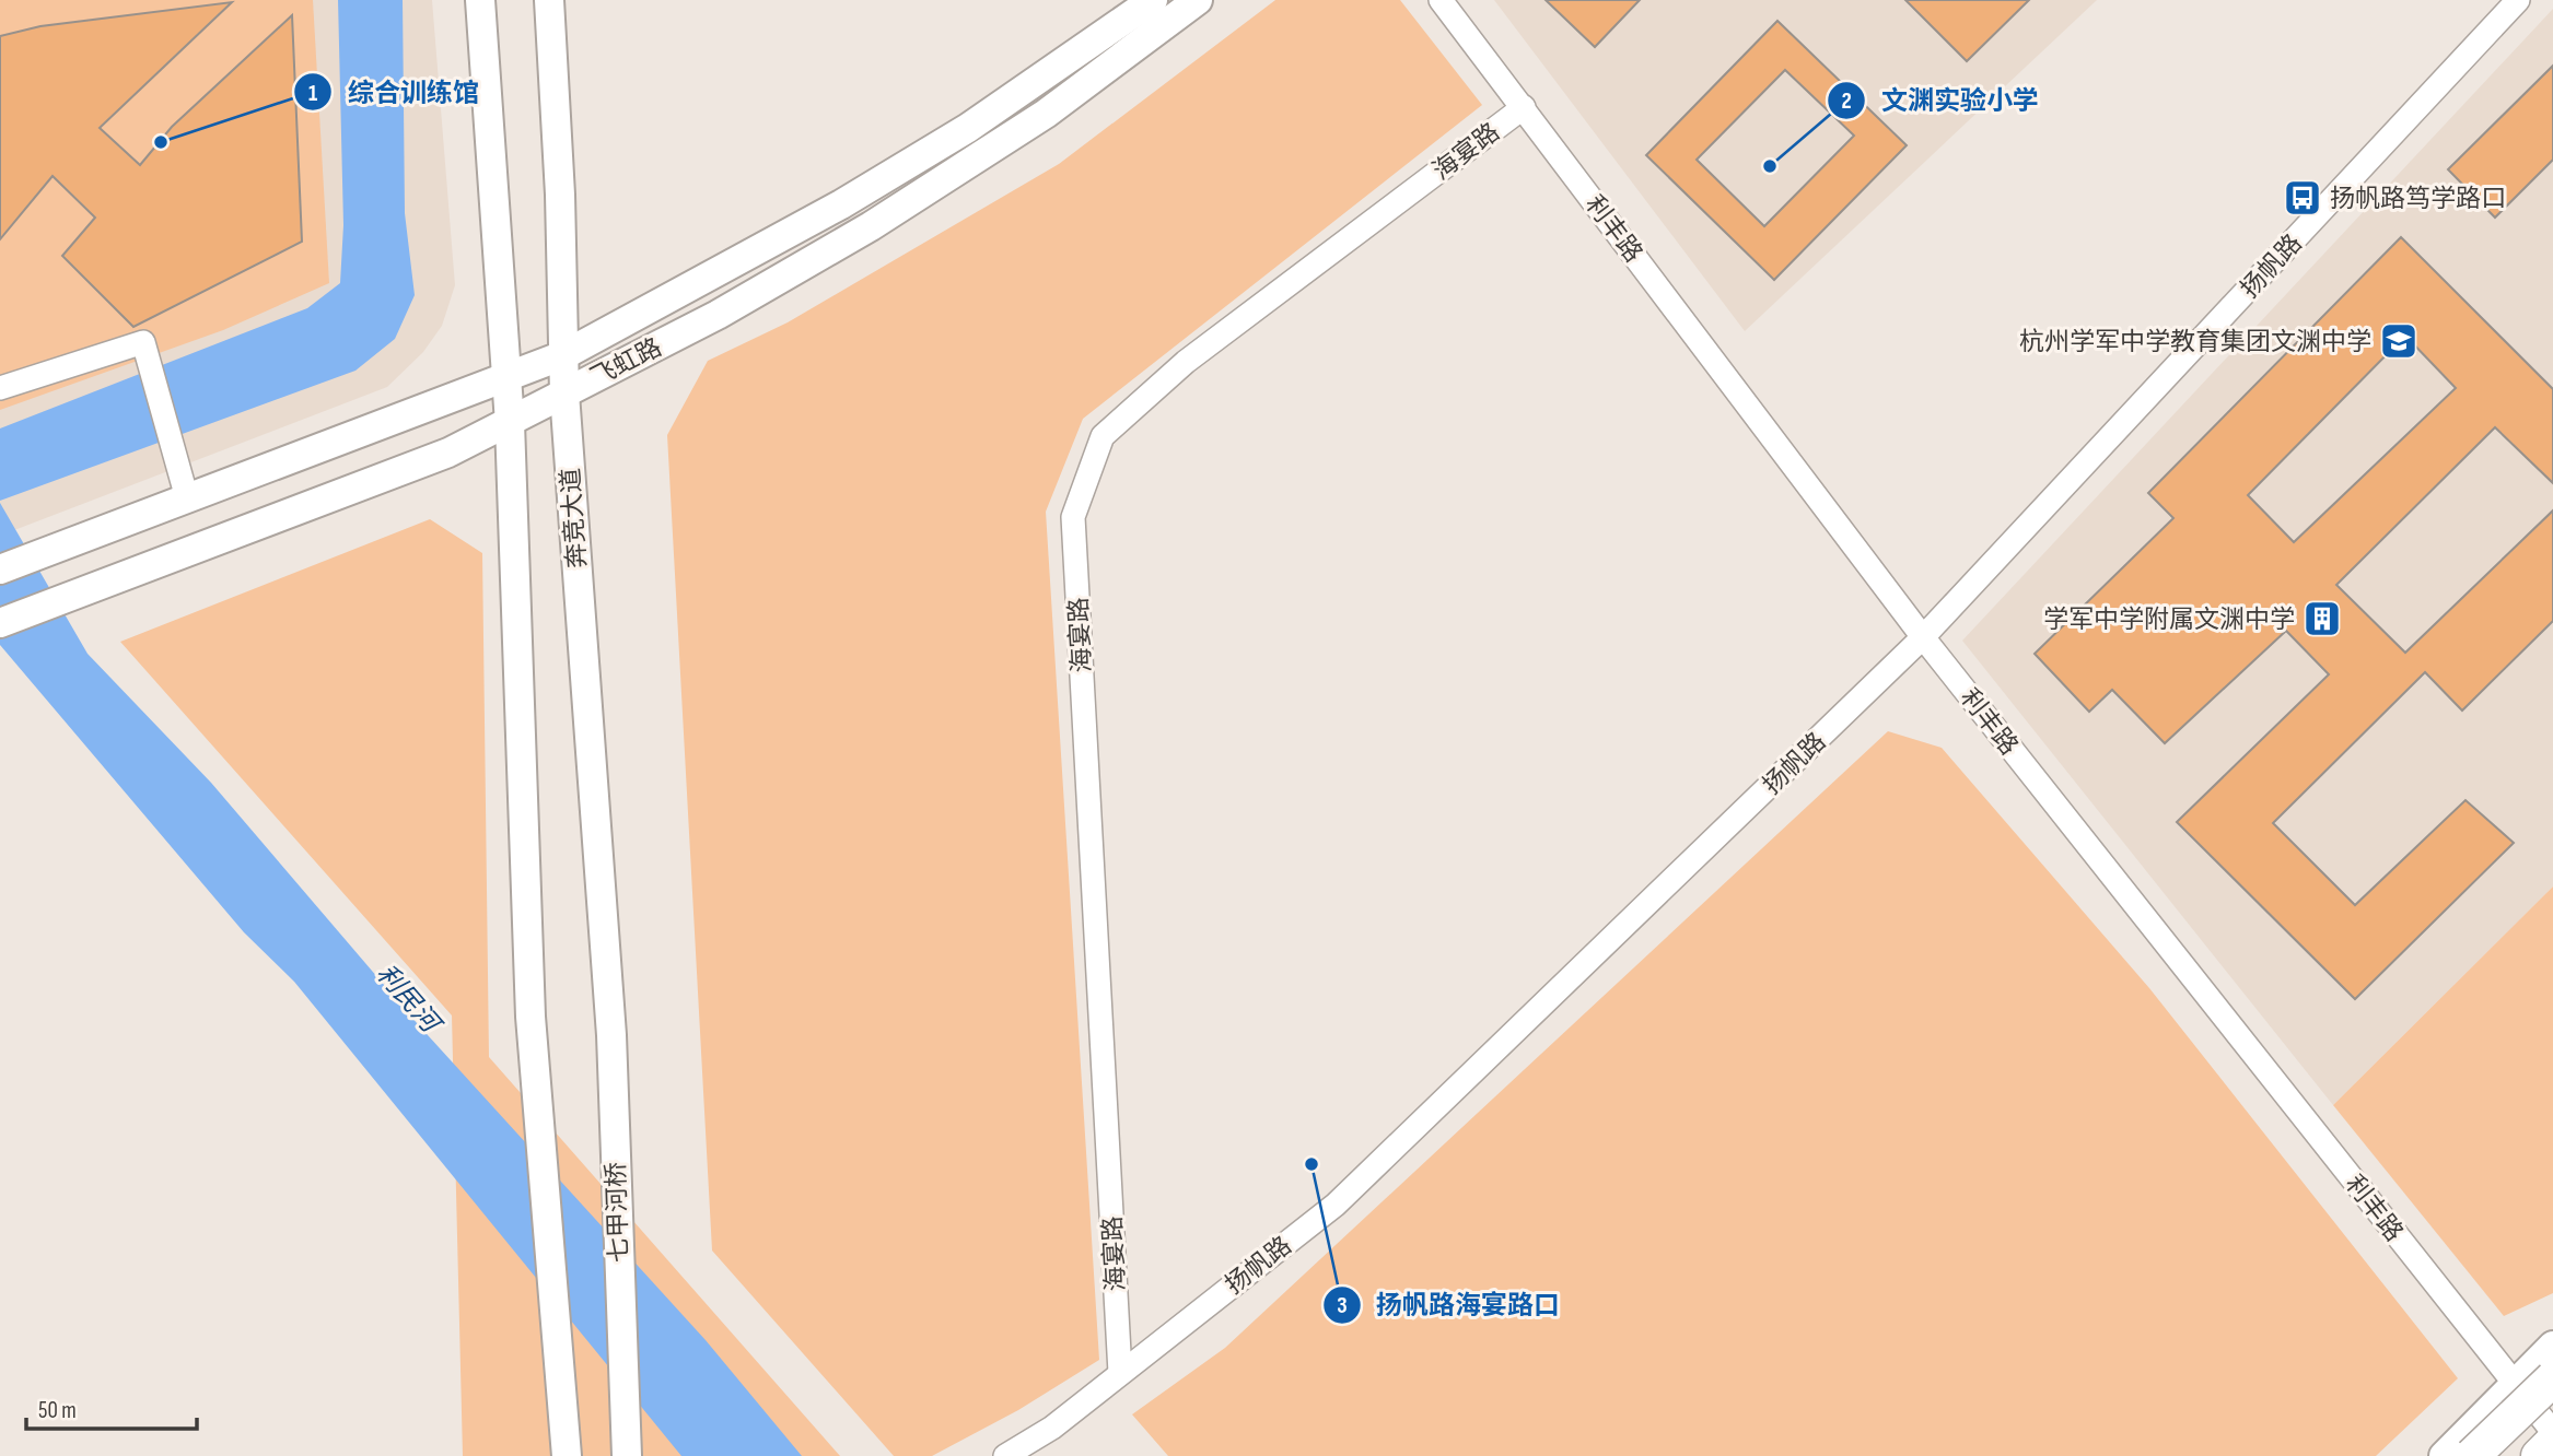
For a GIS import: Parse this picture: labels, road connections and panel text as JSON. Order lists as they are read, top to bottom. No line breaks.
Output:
{"streets":{"main road":["飞虹路","奔竞大道","七甲河桥"],"street":["海宴路","利丰路","扬帆路"]},"crossings":[["海宴路","利丰路"],["海宴路","扬帆路"],["利丰路","扬帆路"],["飞虹路","奔竞大道"],["奔竞大道","七甲河桥"]],"water":["利民河"],"places":{"other":["综合训练馆","文渊实验小学","扬帆路海宴路口"],"bus stop":["扬帆路笃学路口"],"school or university":["杭州学军中学教育集团文渊中学"],"building":["学军中学附属文渊中学"]},"scale_bar":"50 m"}
